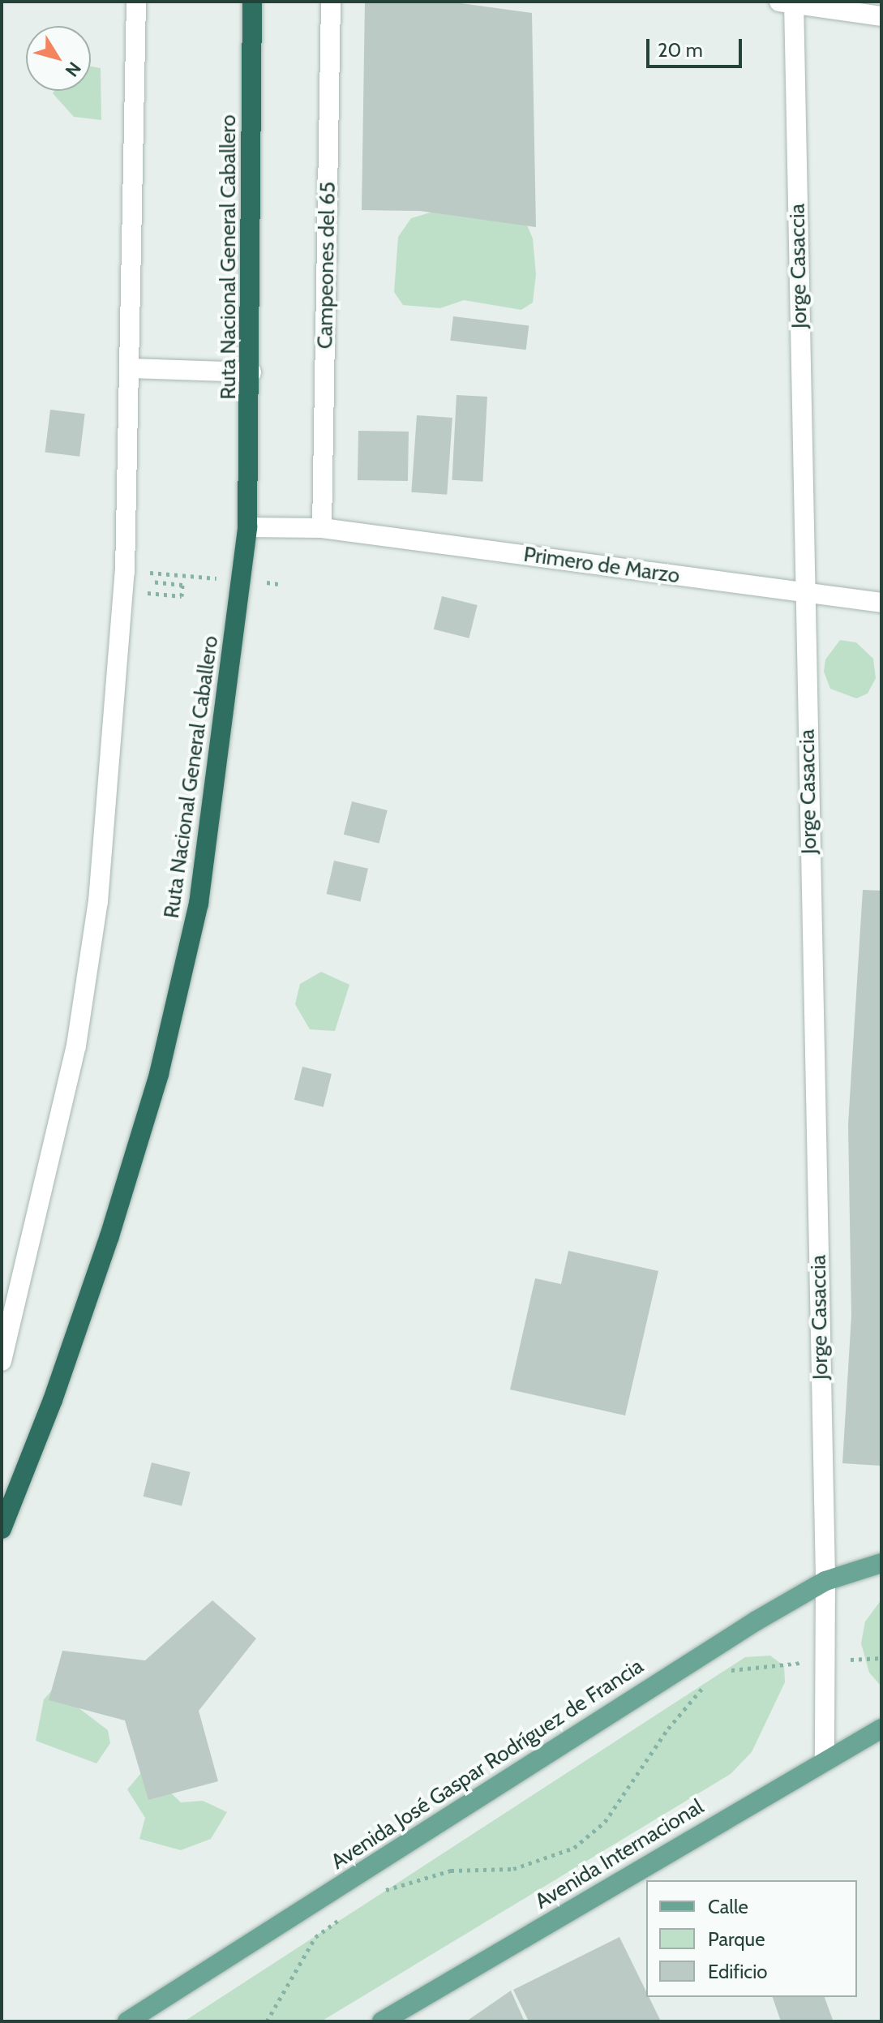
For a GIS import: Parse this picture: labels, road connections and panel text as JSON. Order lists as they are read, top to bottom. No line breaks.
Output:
{"streets":{"highway":["Ruta Nacional General Caballero"],"main road":["Avenida José Gaspar Rodríguez de Francia","Avenida Internacional"],"street":["Campeones del 65","Jorge Casaccia","Primero de Marzo"]},"crossings":[["Ruta Nacional General Caballero","Primero de Marzo"],["Campeones del 65","Primero de Marzo"],["Jorge Casaccia","Primero de Marzo"],["Jorge Casaccia","Avenida José Gaspar Rodríguez de Francia"],["Jorge Casaccia","Avenida Internacional"]],"legend":["Calle","Parque","Edificio"],"scale_bar":"20 m","north":"bottom right"}
